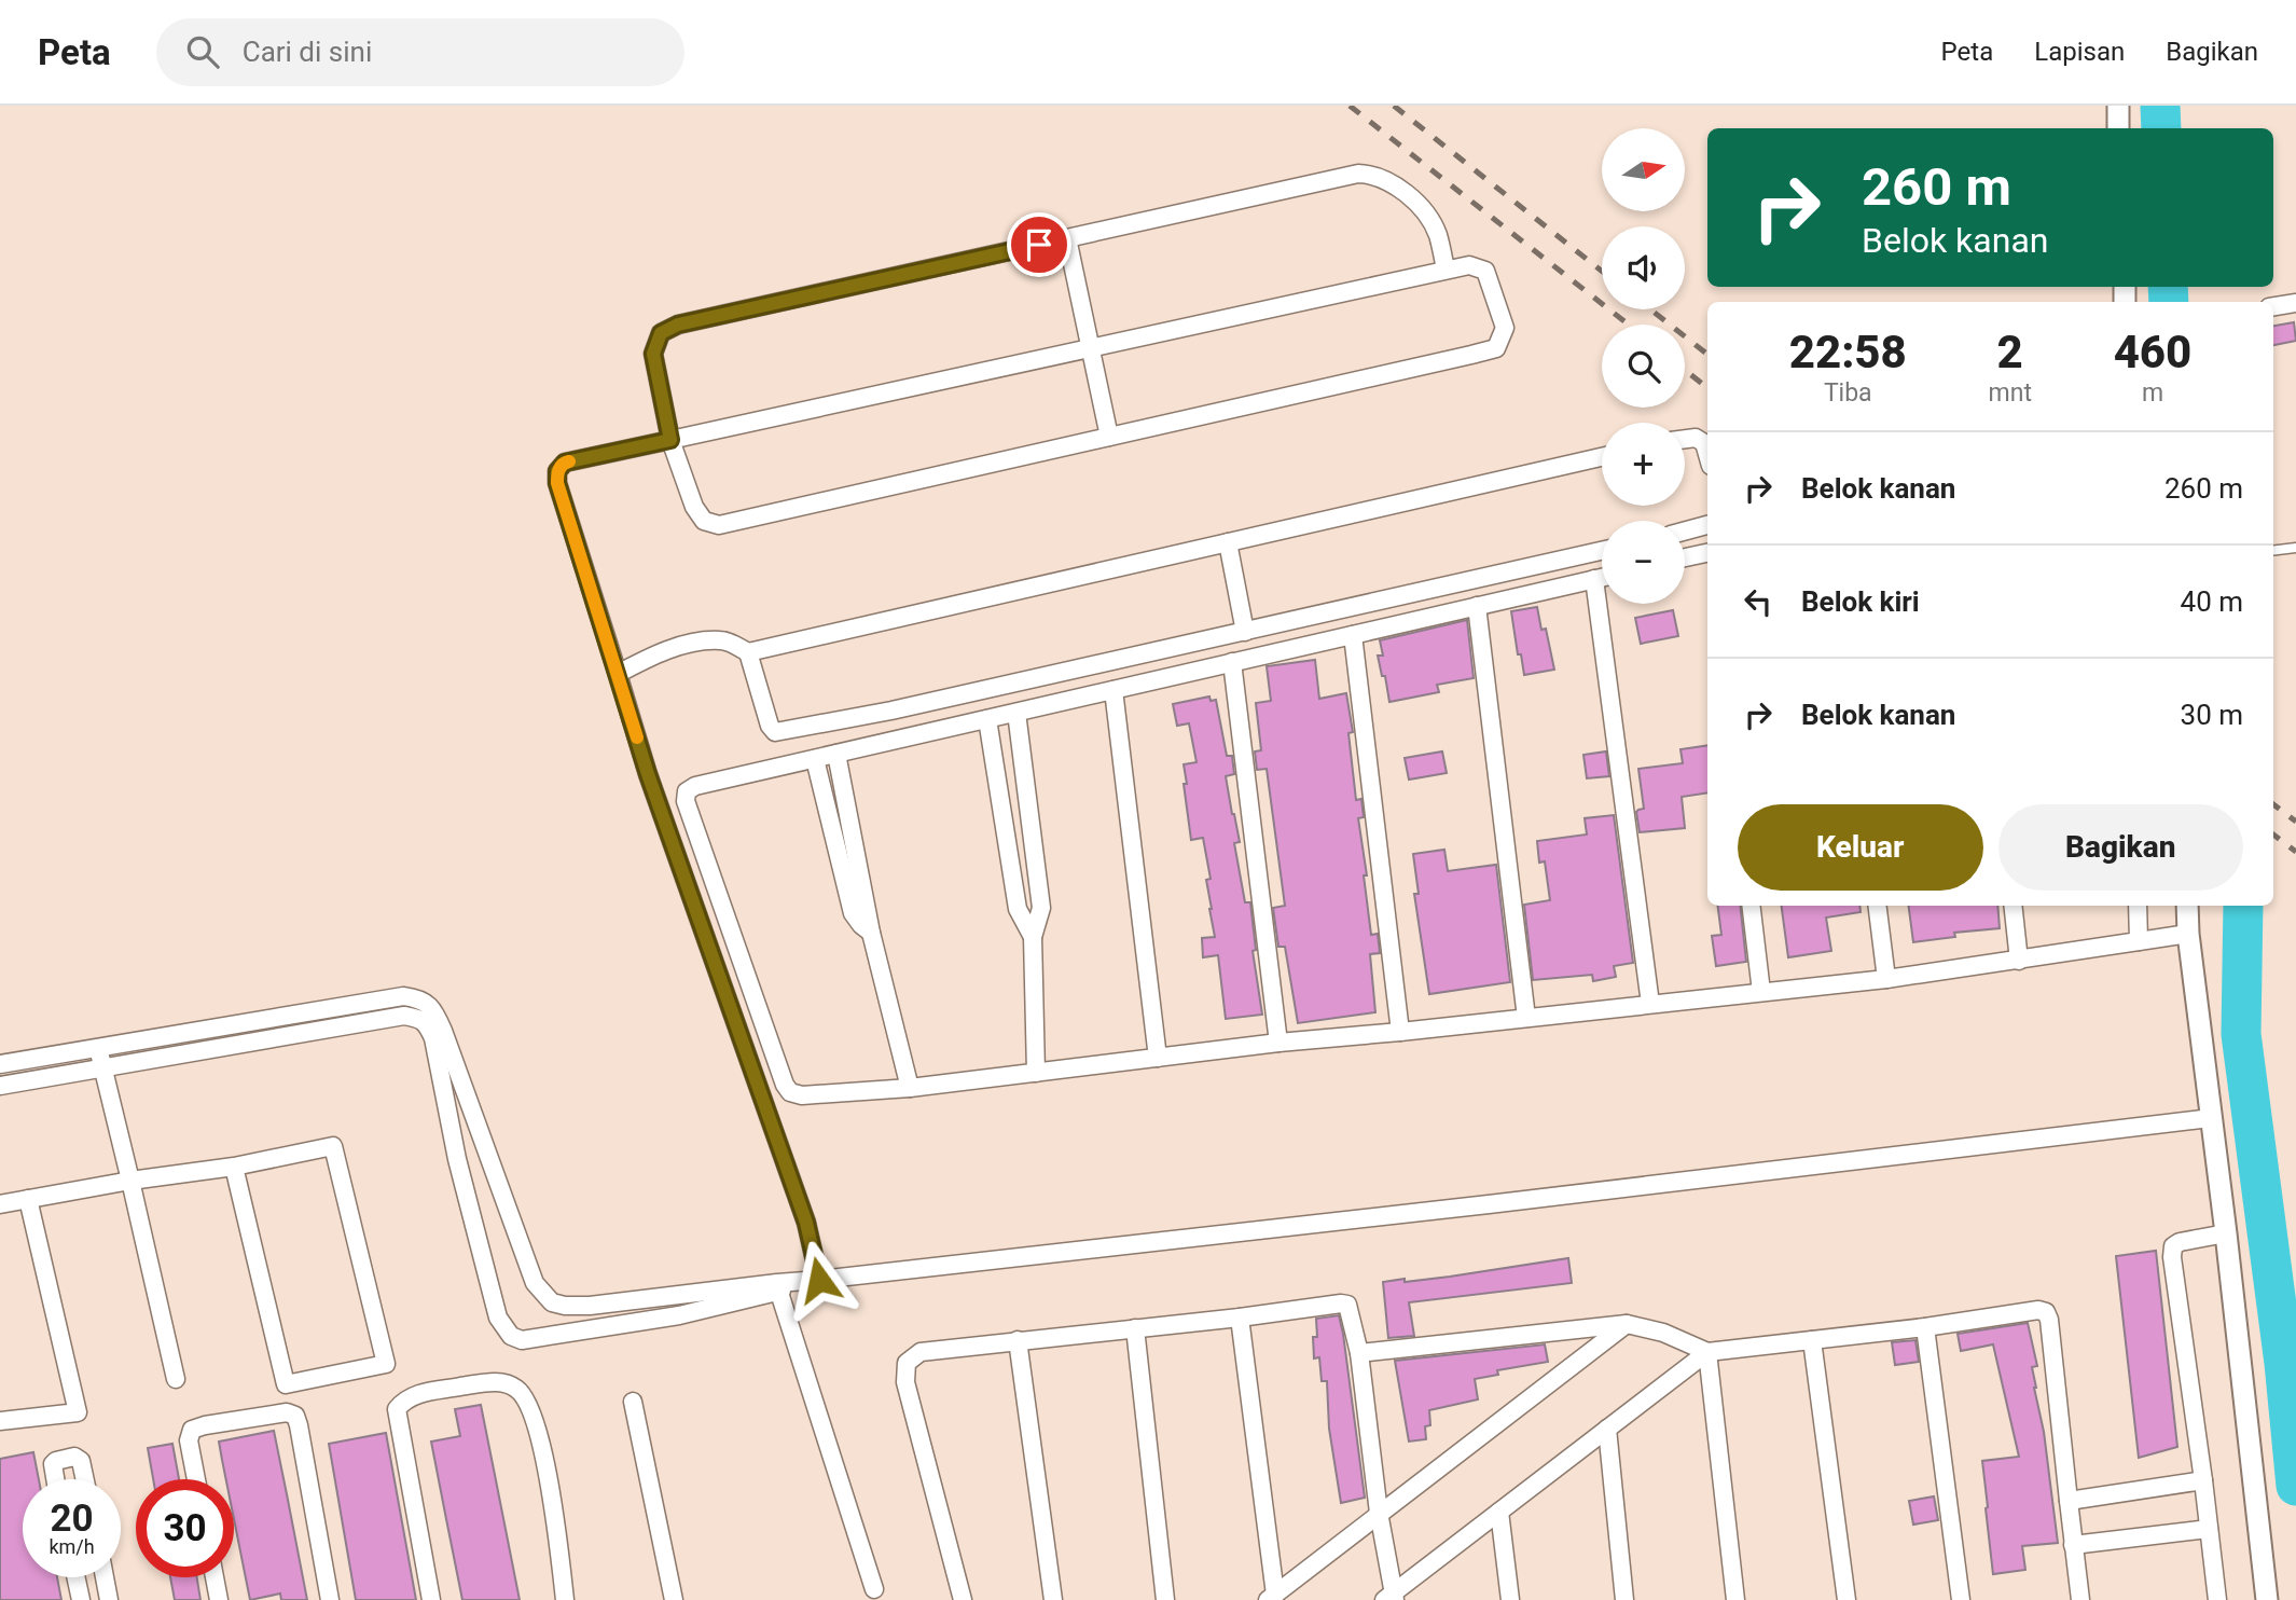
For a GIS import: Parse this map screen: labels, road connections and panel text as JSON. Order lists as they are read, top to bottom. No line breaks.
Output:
{"north":"right","page":{"header":"Peta","search":"Cari di sini","nav":["Peta","Lapisan","Bagikan"],"map_buttons":["+","−"],"turn":["260 m","Belok kanan"],"eta":["22:58","Tiba","2","mnt","460","m"],"list":[{"name":"Belok kanan","value":"260 m"},{"name":"Belok kiri","value":"40 m"},{"name":"Belok kanan","value":"30 m"}],"buttons":["Keluar","Bagikan"],"speed":"20 km/h","limit":"30"}}
